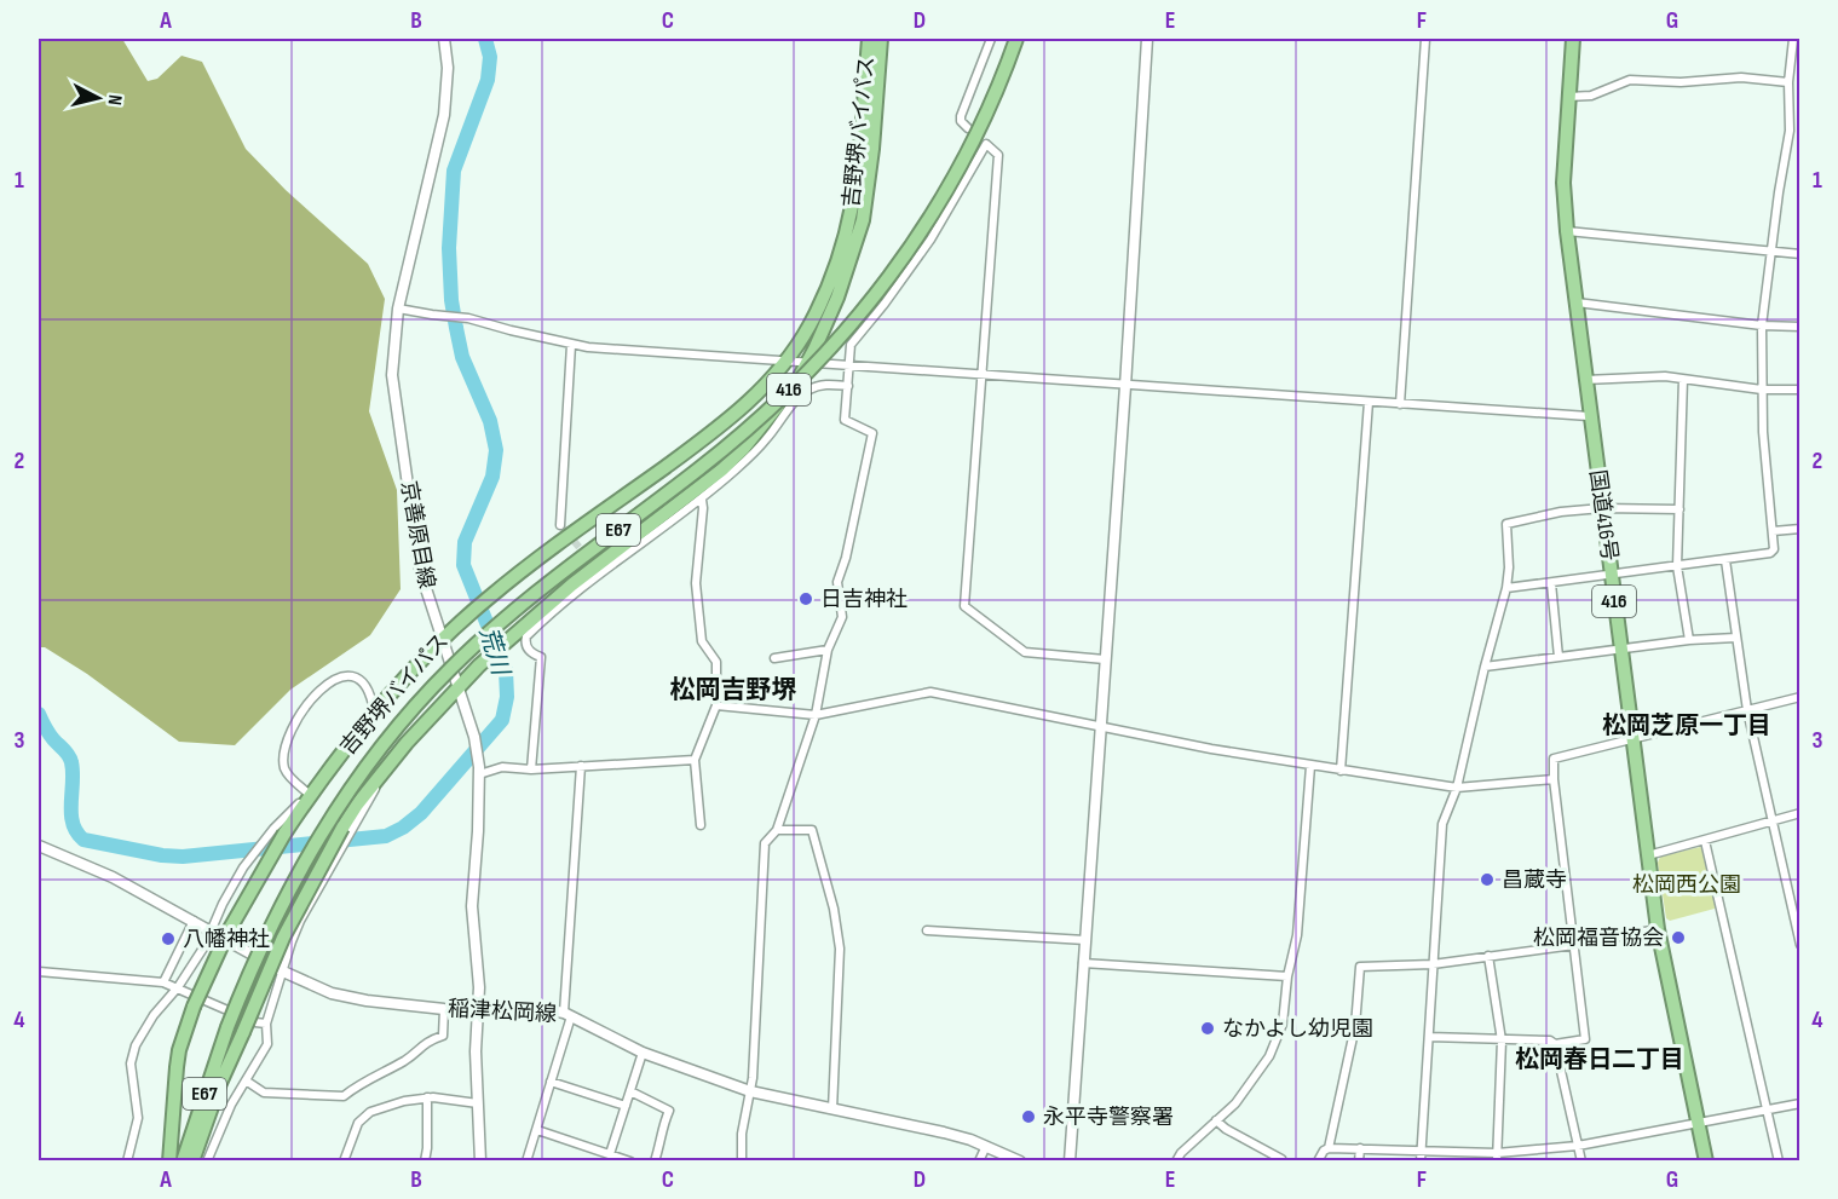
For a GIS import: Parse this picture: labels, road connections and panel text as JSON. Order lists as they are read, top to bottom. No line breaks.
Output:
{"streets":{"highway":["吉野堺バイパス","416","国道416号","E67"],"main road":["京善原目線","稲津松岡線"]},"crossings":[["吉野堺バイパス","京善原目線"],["京善原目線","稲津松岡線"]],"districts":["松岡吉野堺","松岡芝原一丁目","松岡春日二丁目"],"water":["荒川"],"parks":["松岡西公園"],"places":["日吉神社","昌蔵寺","松岡福音協会","八幡神社","なかよし幼児園","永平寺警察署"],"north":"right","grid":{"columns":["A","B","C","D","E","F","G"],"rows":["1","2","3","4"]}}
